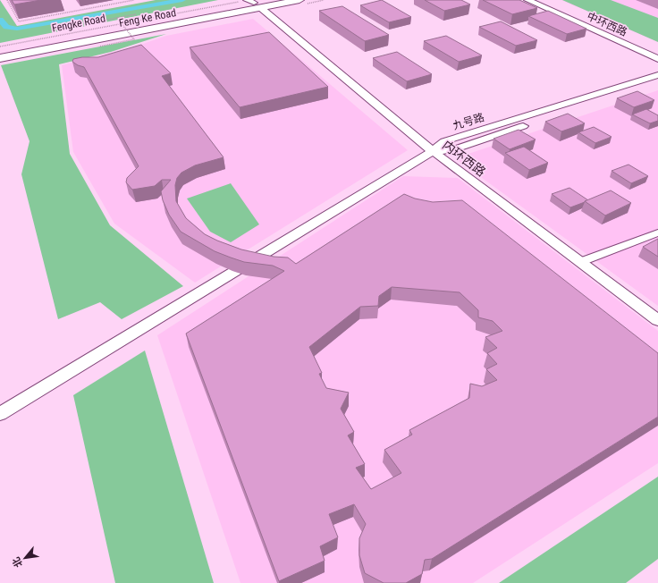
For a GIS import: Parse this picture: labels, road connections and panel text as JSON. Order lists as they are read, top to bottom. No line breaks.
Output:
{"streets":{"main road":["Feng Ke Road","Fengke Road"],"street":["中环西路","九号路","内环西路"]},"crossings":[["Feng Ke Road","Fengke Road"],["Feng Ke Road","内环西路"],["Fengke Road","内环西路"],["九号路","内环西路"]],"north":"bottom left"}
